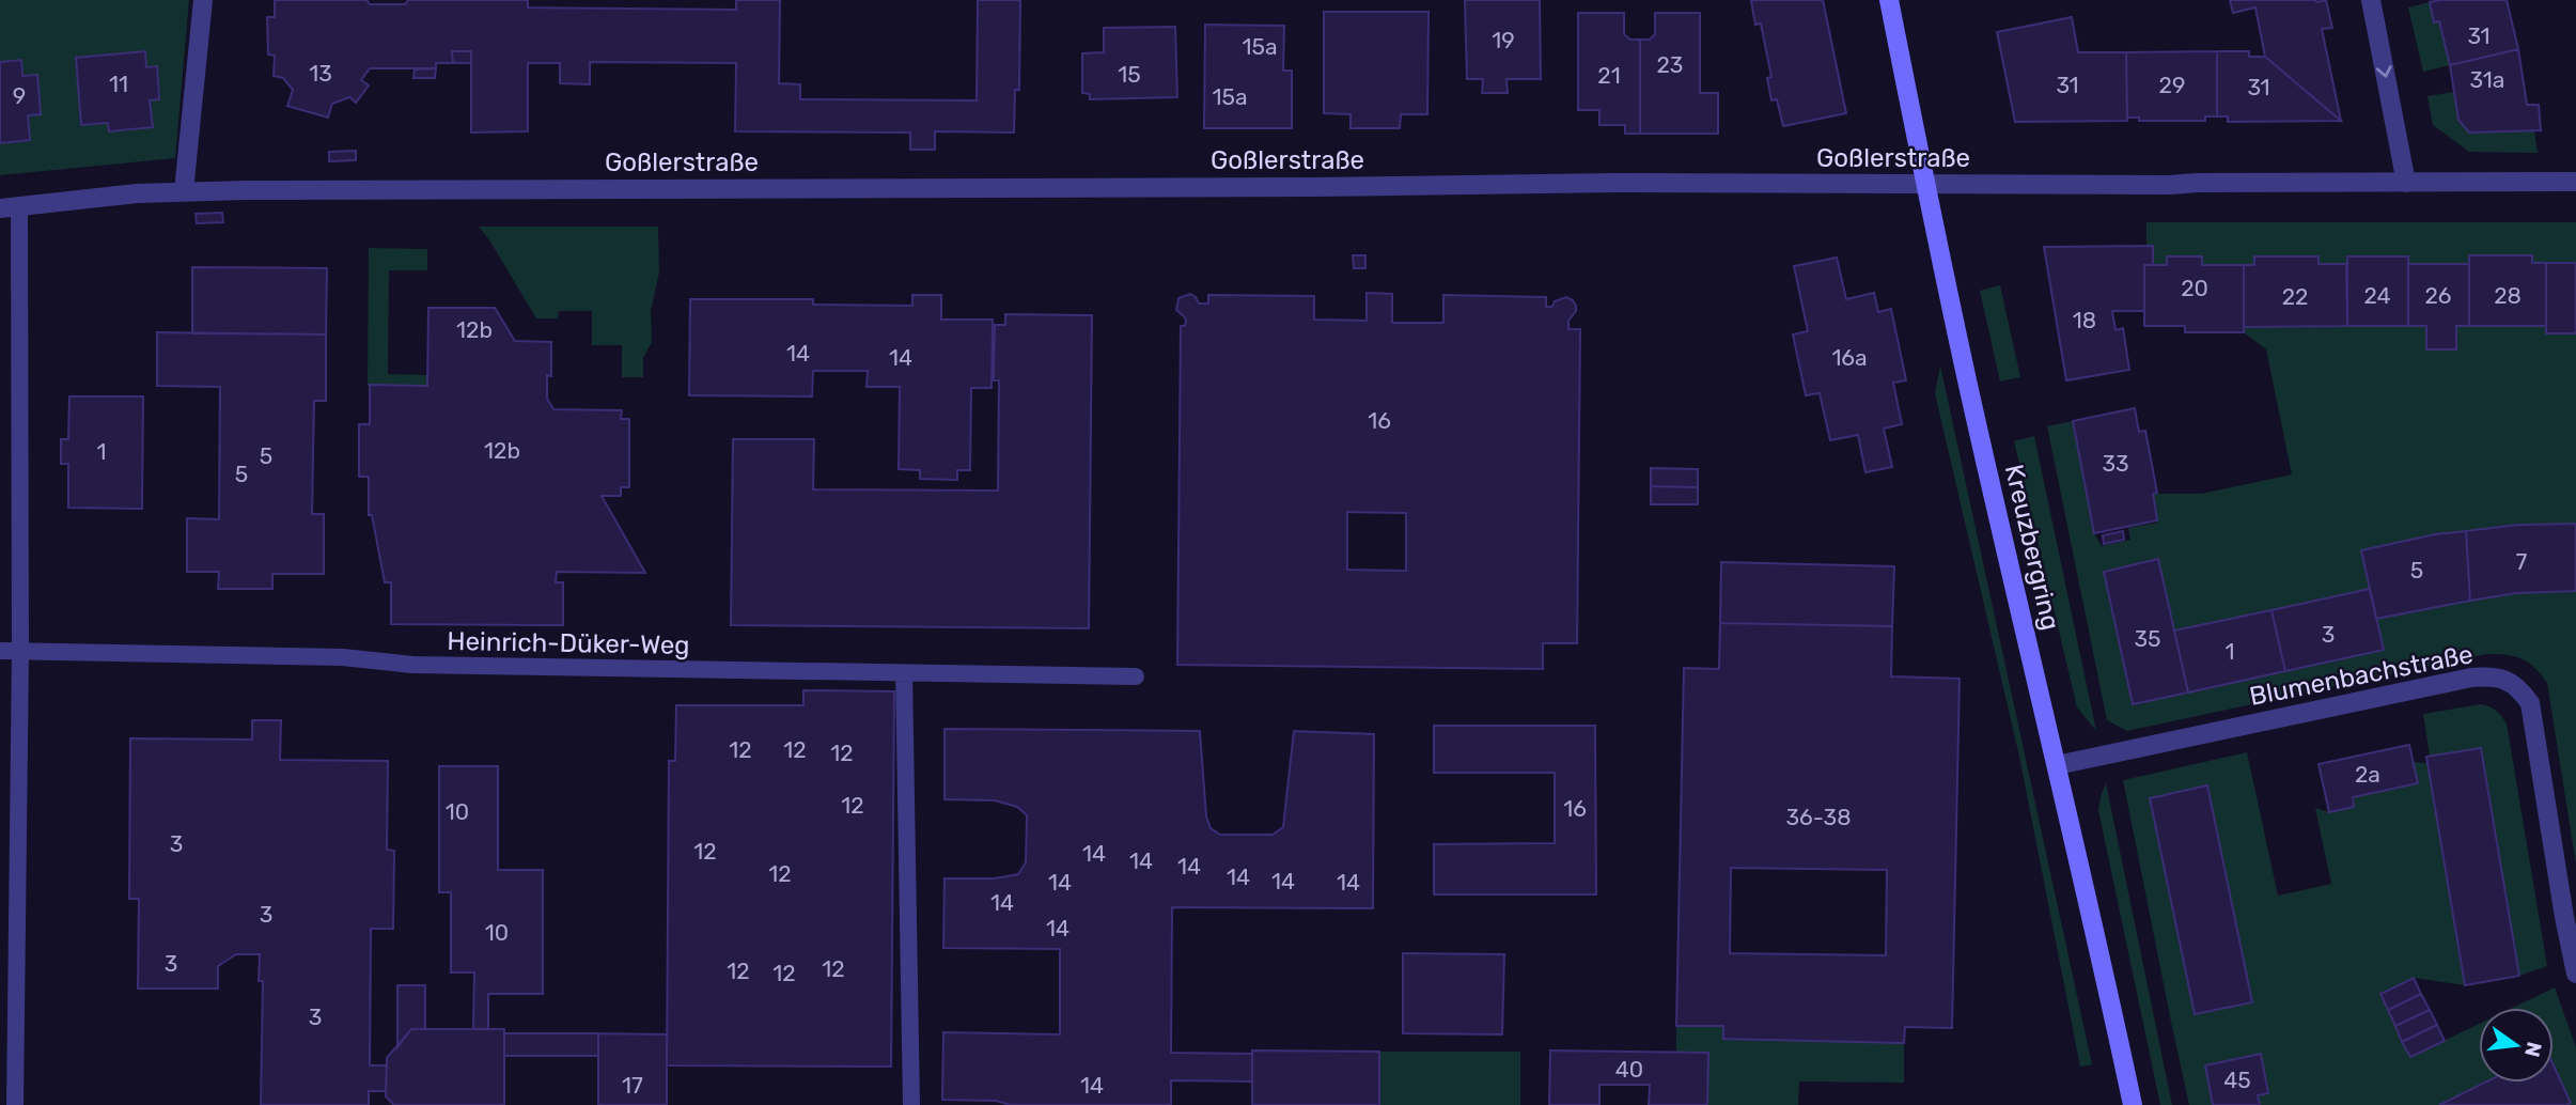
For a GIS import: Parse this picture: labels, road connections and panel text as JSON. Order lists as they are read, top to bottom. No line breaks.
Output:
{"streets":{"street":["Goßlerstraße","Kreuzbergring","Blumenbachstraße"],"lane":["Heinrich-Düker-Weg"]},"crossings":[["Goßlerstraße","Kreuzbergring"],["Kreuzbergring","Blumenbachstraße"]],"house_numbers":["31","19","15a","23","13","15","21","31a","11","31","29","31","9","15a","20","24","26","28","22","18","12b","14","14","16a","16","12b","1","5","33","5","7","5","3","35","1","12","12","12","2a","12","16","10","36-38","3","12","14","14","14","12","14","14","14","14","14","3","14","10","3","12","12","12","3","40","45","17","14"],"north":"right"}
